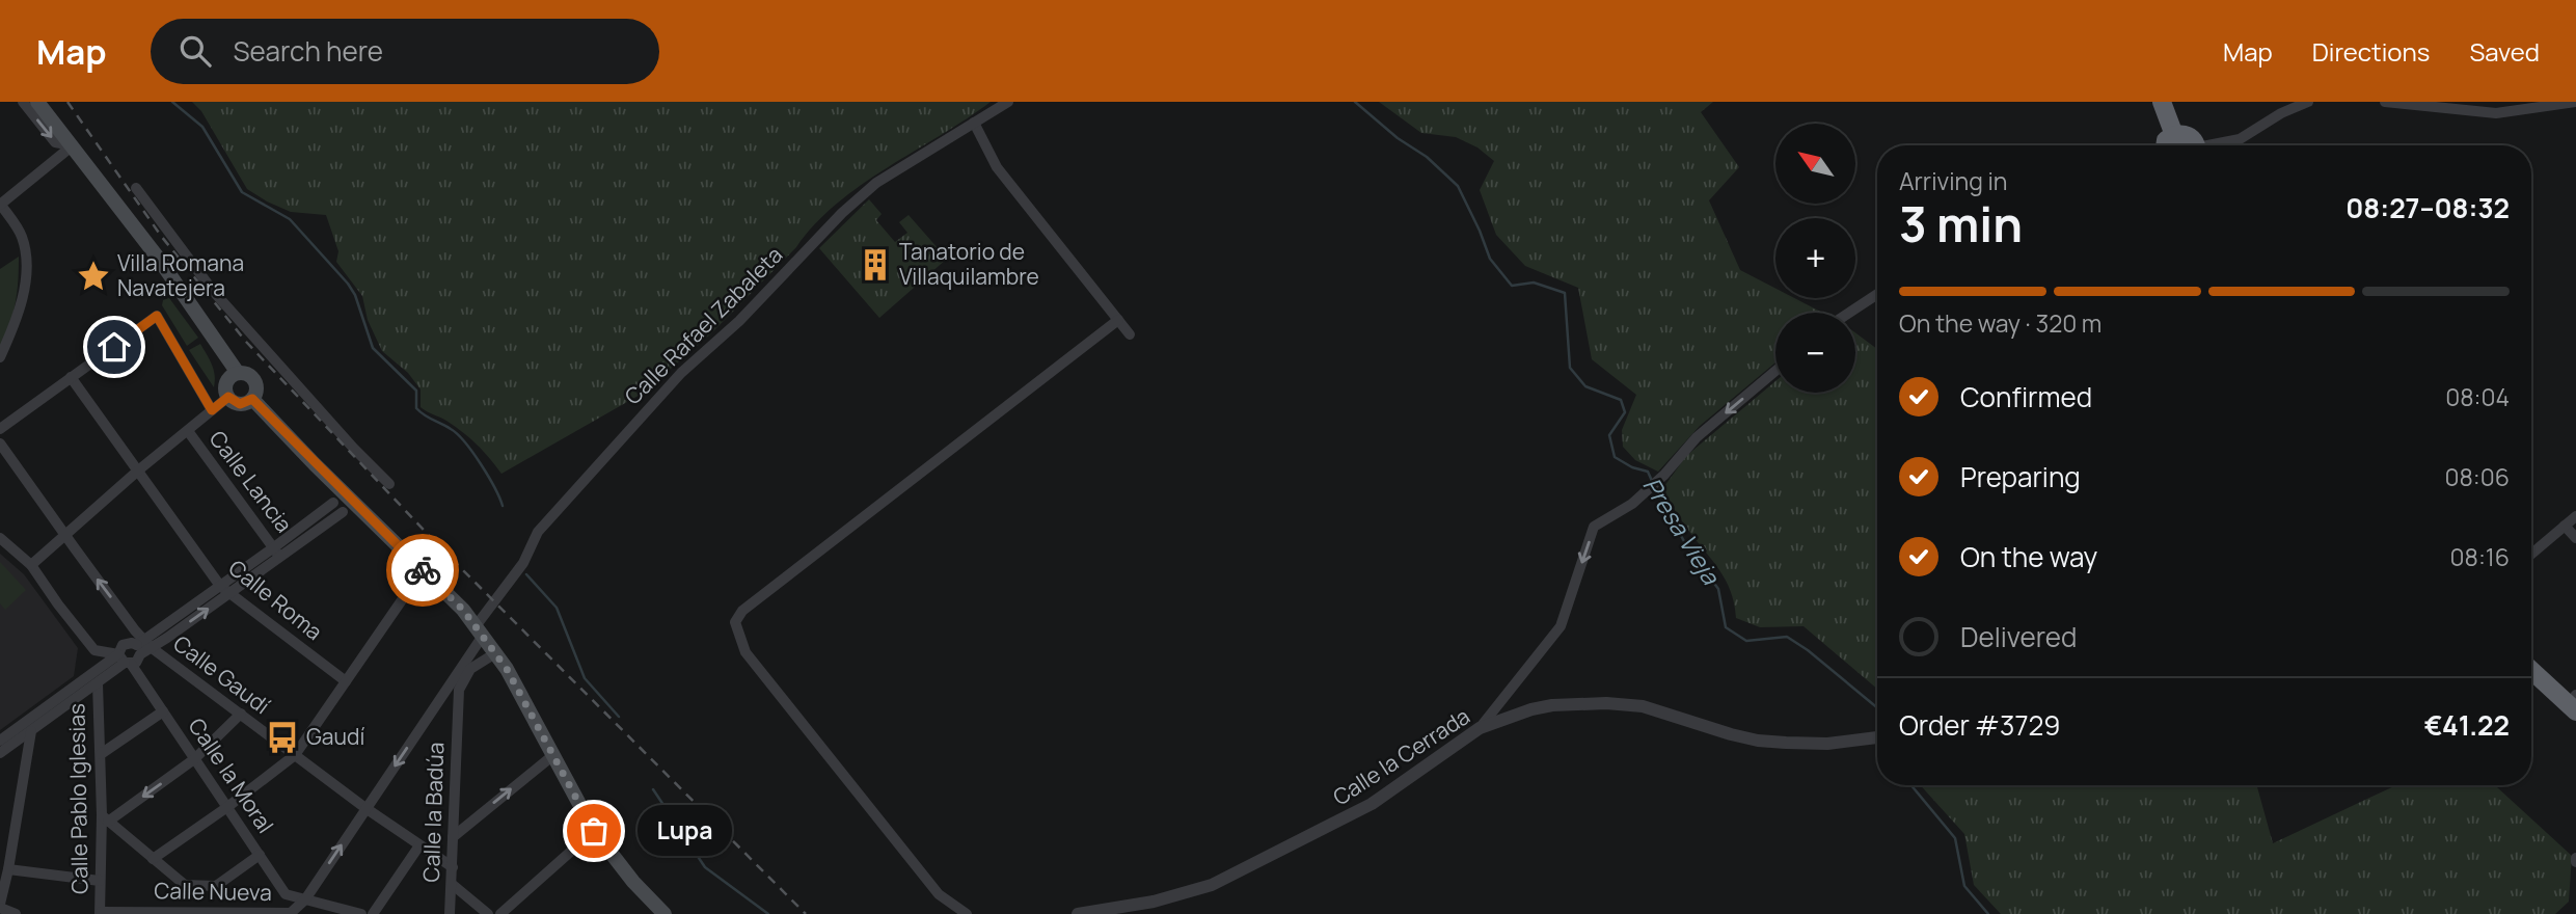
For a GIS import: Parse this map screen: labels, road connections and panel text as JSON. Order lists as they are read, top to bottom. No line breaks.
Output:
{"streets":{"street":["Calle Rafael Zabaleta","Calle Lancia","Calle Roma","Calle Gaudí","Calle la Cerrada","Calle la Moral","Calle Pablo Iglesias","Calle la Badúa","Calle Nueva"]},"crossings":[["Calle Rafael Zabaleta","Calle Gaudí"],["Calle Rafael Zabaleta","Calle la Badúa"],["Calle Rafael Zabaleta","Calle Nueva"],["Calle Gaudí","Calle la Badúa"],["Calle Gaudí","Calle Nueva"],["Calle la Moral","Calle Nueva"],["Calle Pablo Iglesias","Calle Nueva"]],"water":["Presa Vieja"],"places":{"building":["Tanatorio de Villaquilambre"],"place":["Villa Romana Navatejera"],"bus stop":["Gaudí"],"other":["Lupa"]},"north":"top left","page":{"header":"Map","search":"Search here","nav":["Map","Directions","Saved"],"map_buttons":["+","−"],"heading":["3 min","Arriving in","08:27–08:32"],"panel":["Order #3729","€41.22"],"bar":"On the way · 320 m","list":[["Confirmed","08:04"],["Preparing","08:06"],["On the way","08:16"],"Delivered"],"bubble":"Lupa"}}
